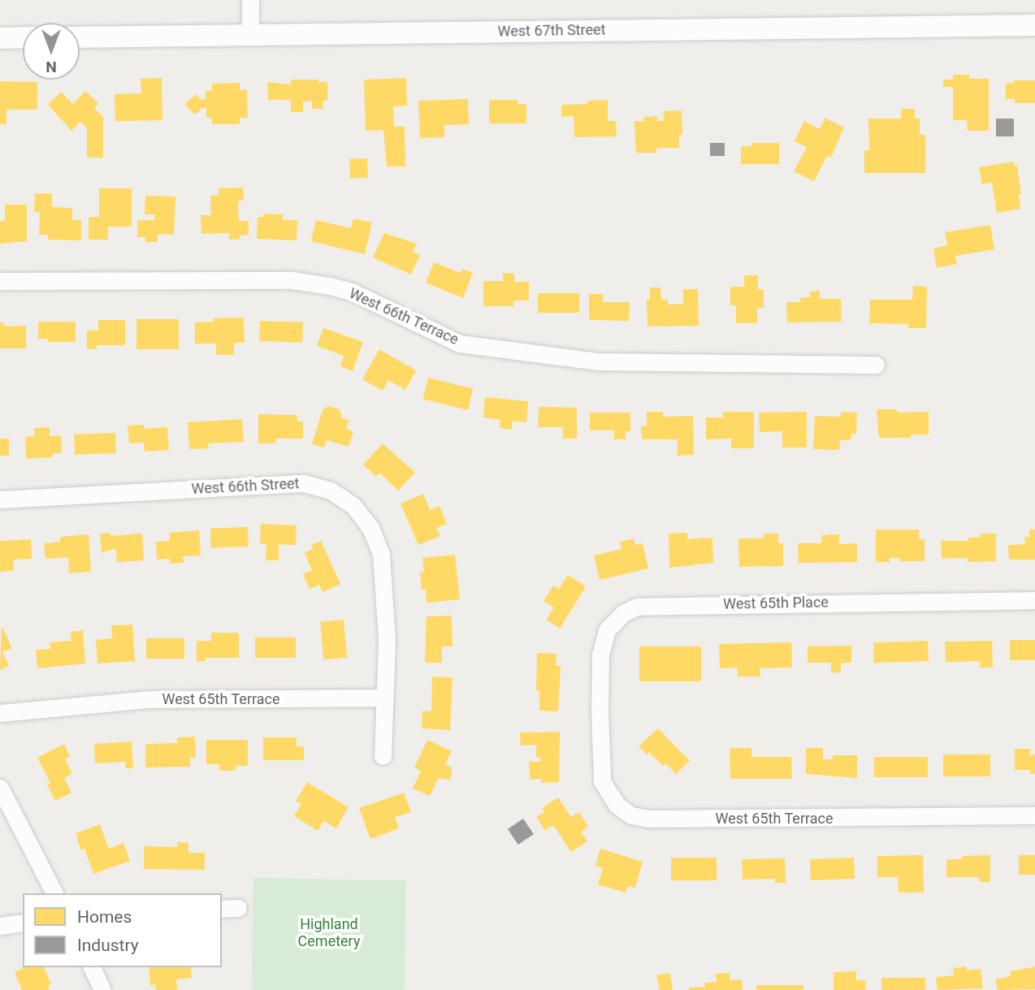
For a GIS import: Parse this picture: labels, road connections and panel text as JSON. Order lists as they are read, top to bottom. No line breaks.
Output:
{"streets":{"street":["West 67th Street","West 66th Terrace","West 66th Street","West 65th Place","West 65th Terrace"]},"crossings":[["West 66th Street","West 65th Terrace"],["West 65th Place","West 65th Terrace"]],"parks":["Highland Cemetery"],"legend":["Homes","Industry"],"north":"bottom"}
